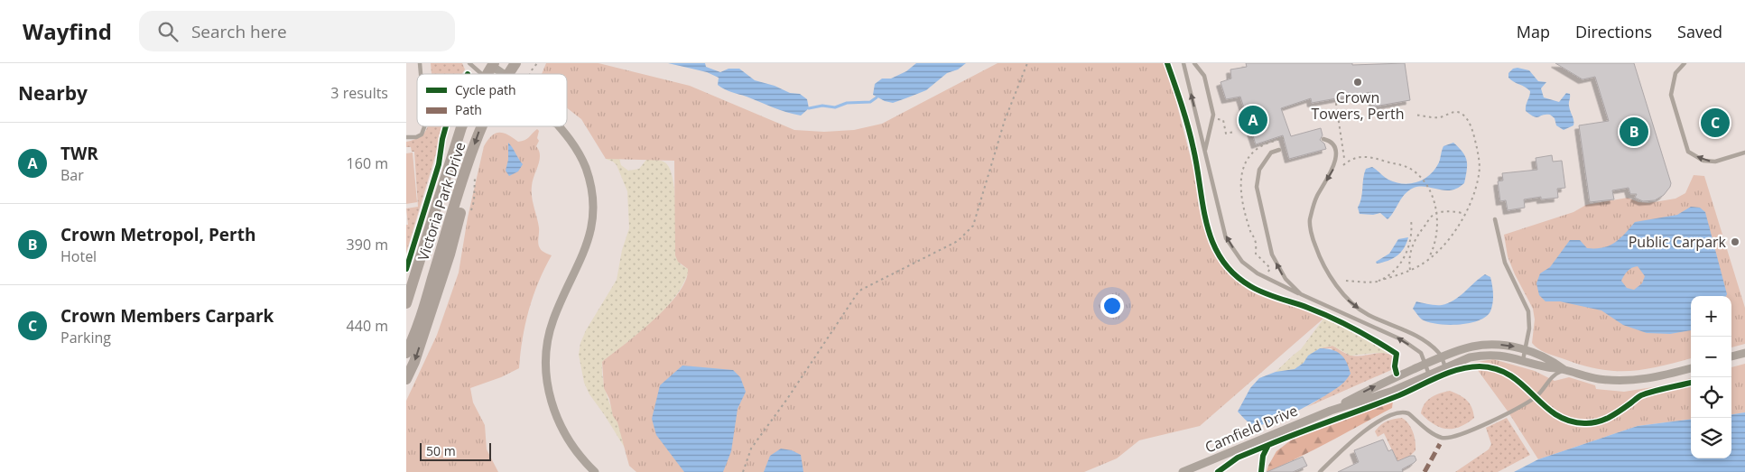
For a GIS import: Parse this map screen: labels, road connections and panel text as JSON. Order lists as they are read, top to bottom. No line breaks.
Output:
{"streets":{"street":["Victoria Park Drive","Camfield Drive"]},"places":["Crown Towers, Perth","Public Carpark"],"legend":["Cycle path","Path"],"scale_bar":"50 m","page":{"header":"Wayfind","search":"Search here","nav":["Map","Directions","Saved"],"heading":["Nearby","3 results"],"pins":["A","C","B"],"list":[{"mark":"A","name":"TWR","note":"Bar","value":"160 m"},{"mark":"B","name":"Crown Metropol, Perth","note":"Hotel","value":"390 m"},{"mark":"C","name":"Crown Members Carpark","note":"Parking","value":"440 m"}],"map_buttons":["+","−"],"scale":"50 m"}}
